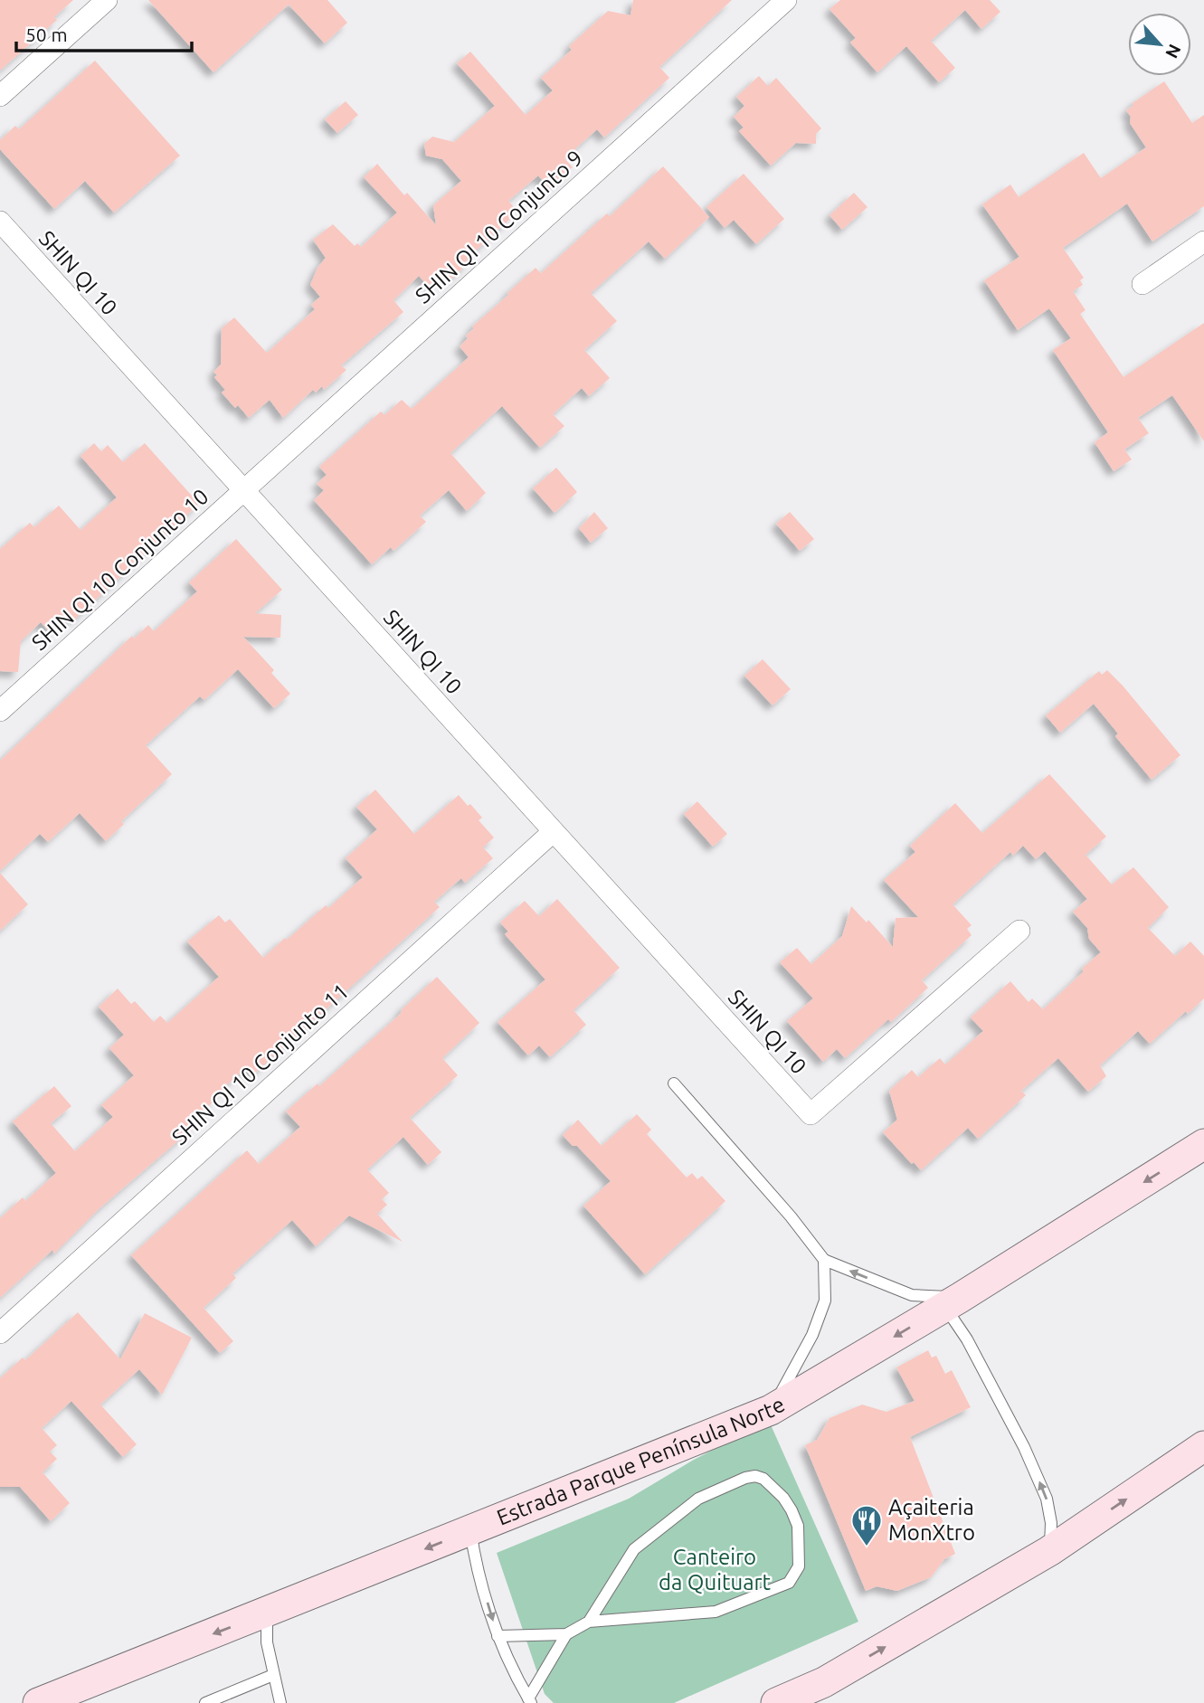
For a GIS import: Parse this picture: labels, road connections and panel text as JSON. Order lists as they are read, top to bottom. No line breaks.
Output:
{"streets":{"main road":["Estrada Parque Península Norte"],"street":["SHIN QI 10 Conjunto 9","SHIN QI 10","SHIN QI 10 Conjunto 10","SHIN QI 10 Conjunto 11"]},"crossings":[["SHIN QI 10 Conjunto 9","SHIN QI 10"],["SHIN QI 10 Conjunto 9","SHIN QI 10 Conjunto 10"],["SHIN QI 10","SHIN QI 10 Conjunto 10"],["SHIN QI 10","SHIN QI 10 Conjunto 11"]],"parks":["Canteiro da Quituart"],"places":{"restaurant":["Açaiteria MonXtro"]},"scale_bar":"50 m","north":"bottom right"}
